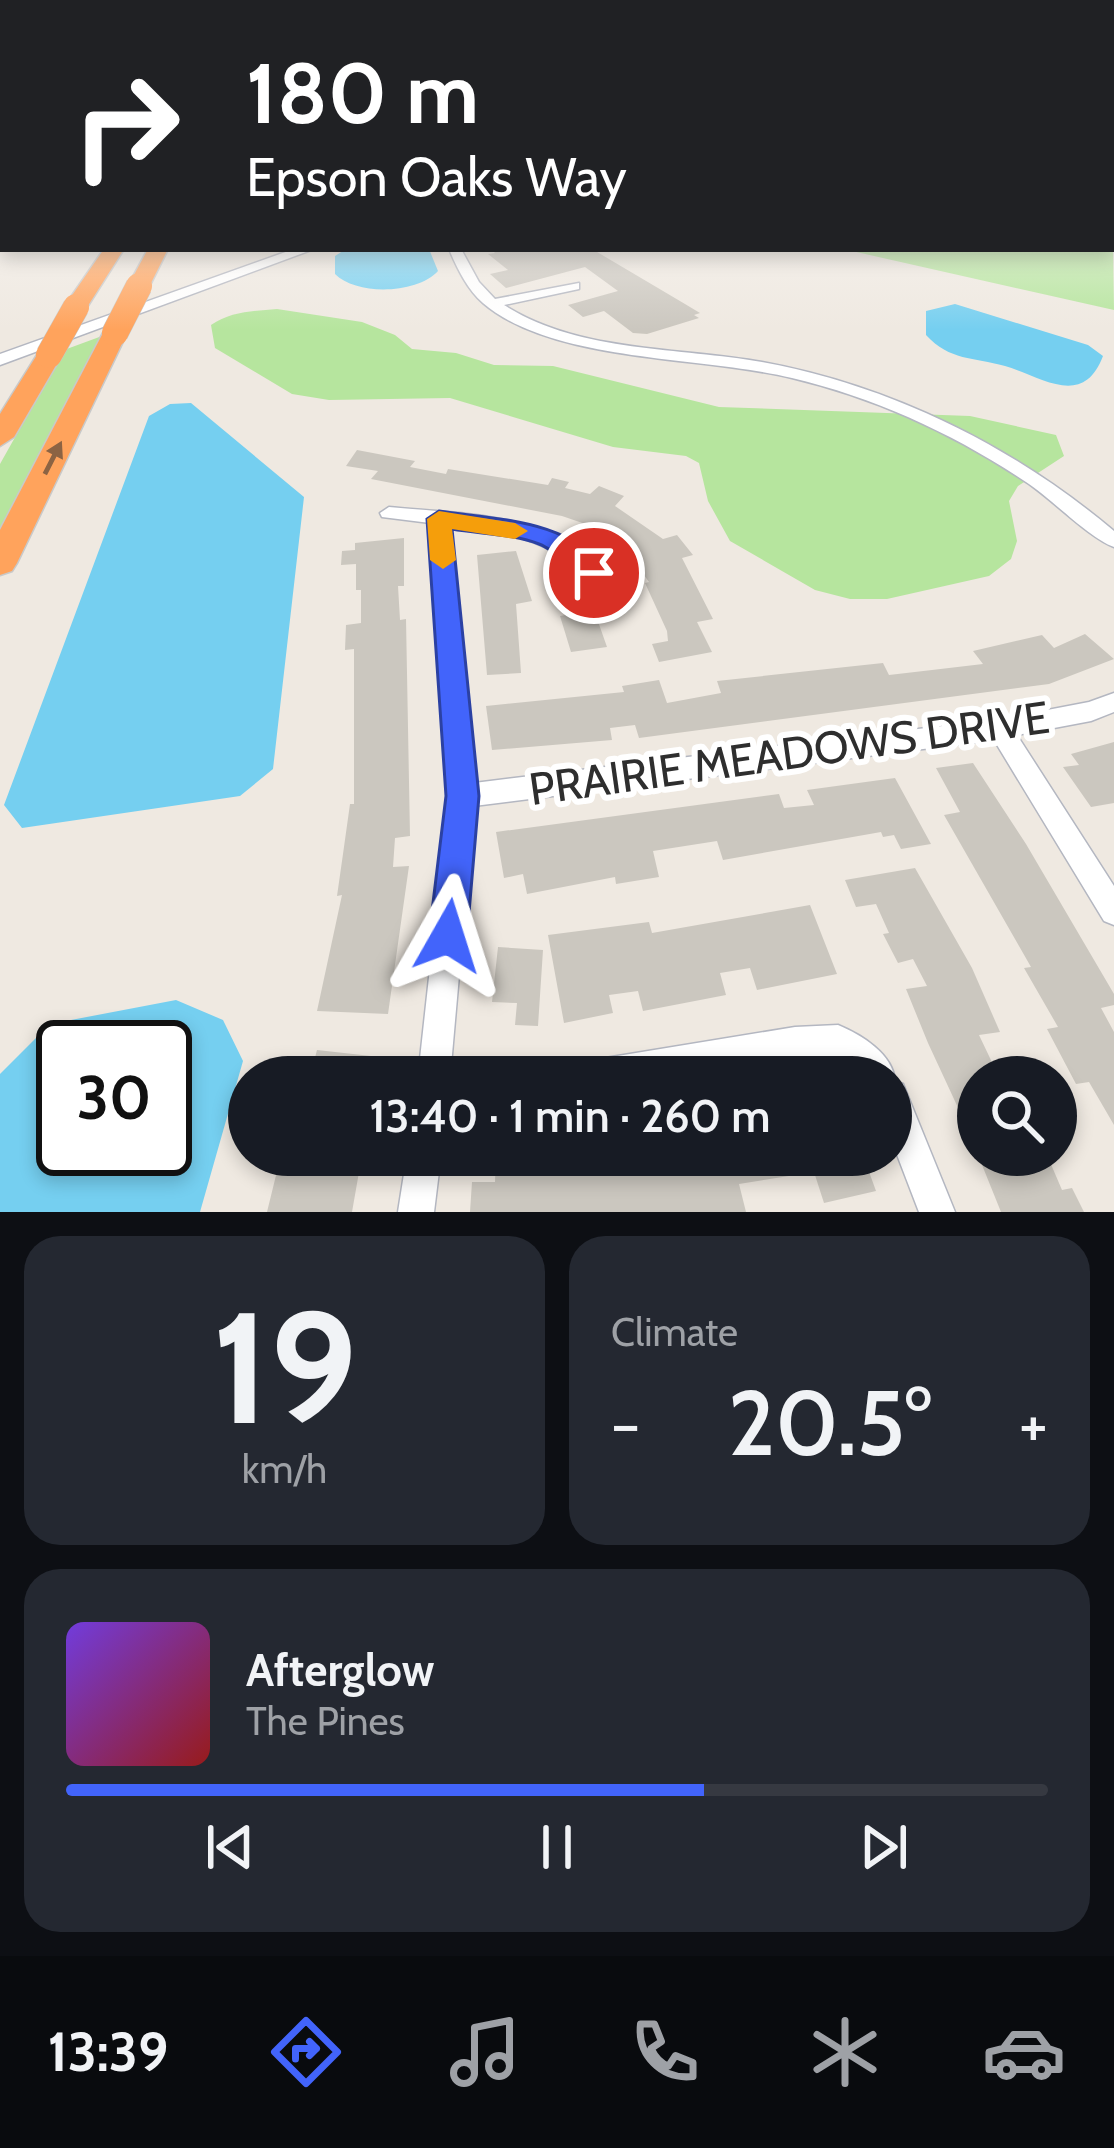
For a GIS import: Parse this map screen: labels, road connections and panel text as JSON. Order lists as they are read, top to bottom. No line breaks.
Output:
{"streets":{"street":["PRAIRIE MEADOWS DRIVE"]},"page":{"turn":["180 m","Epson Oaks Way"],"limit":"30","trip":"13:40 · 1 min · 260 m","tile":[["19","km/h"],"Climate"],"heat":["−","20.5°","+"],"song":["Afterglow","The Pines"],"tabs":"13:39"}}
